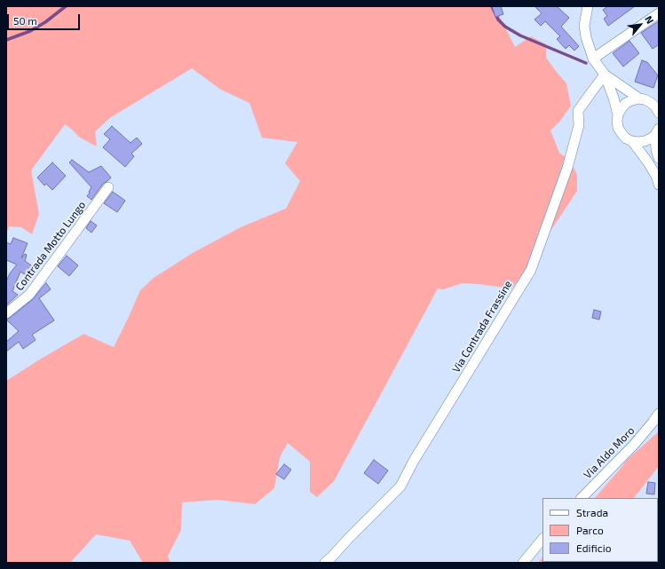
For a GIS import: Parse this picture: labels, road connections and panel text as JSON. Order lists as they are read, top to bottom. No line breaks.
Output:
{"streets":{"street":["Contrada Motto Lungo","Via Contrada Frassine","Via Aldo Moro"]},"legend":["Strada","Parco","Edificio"],"scale_bar":"50 m","north":"top right"}
